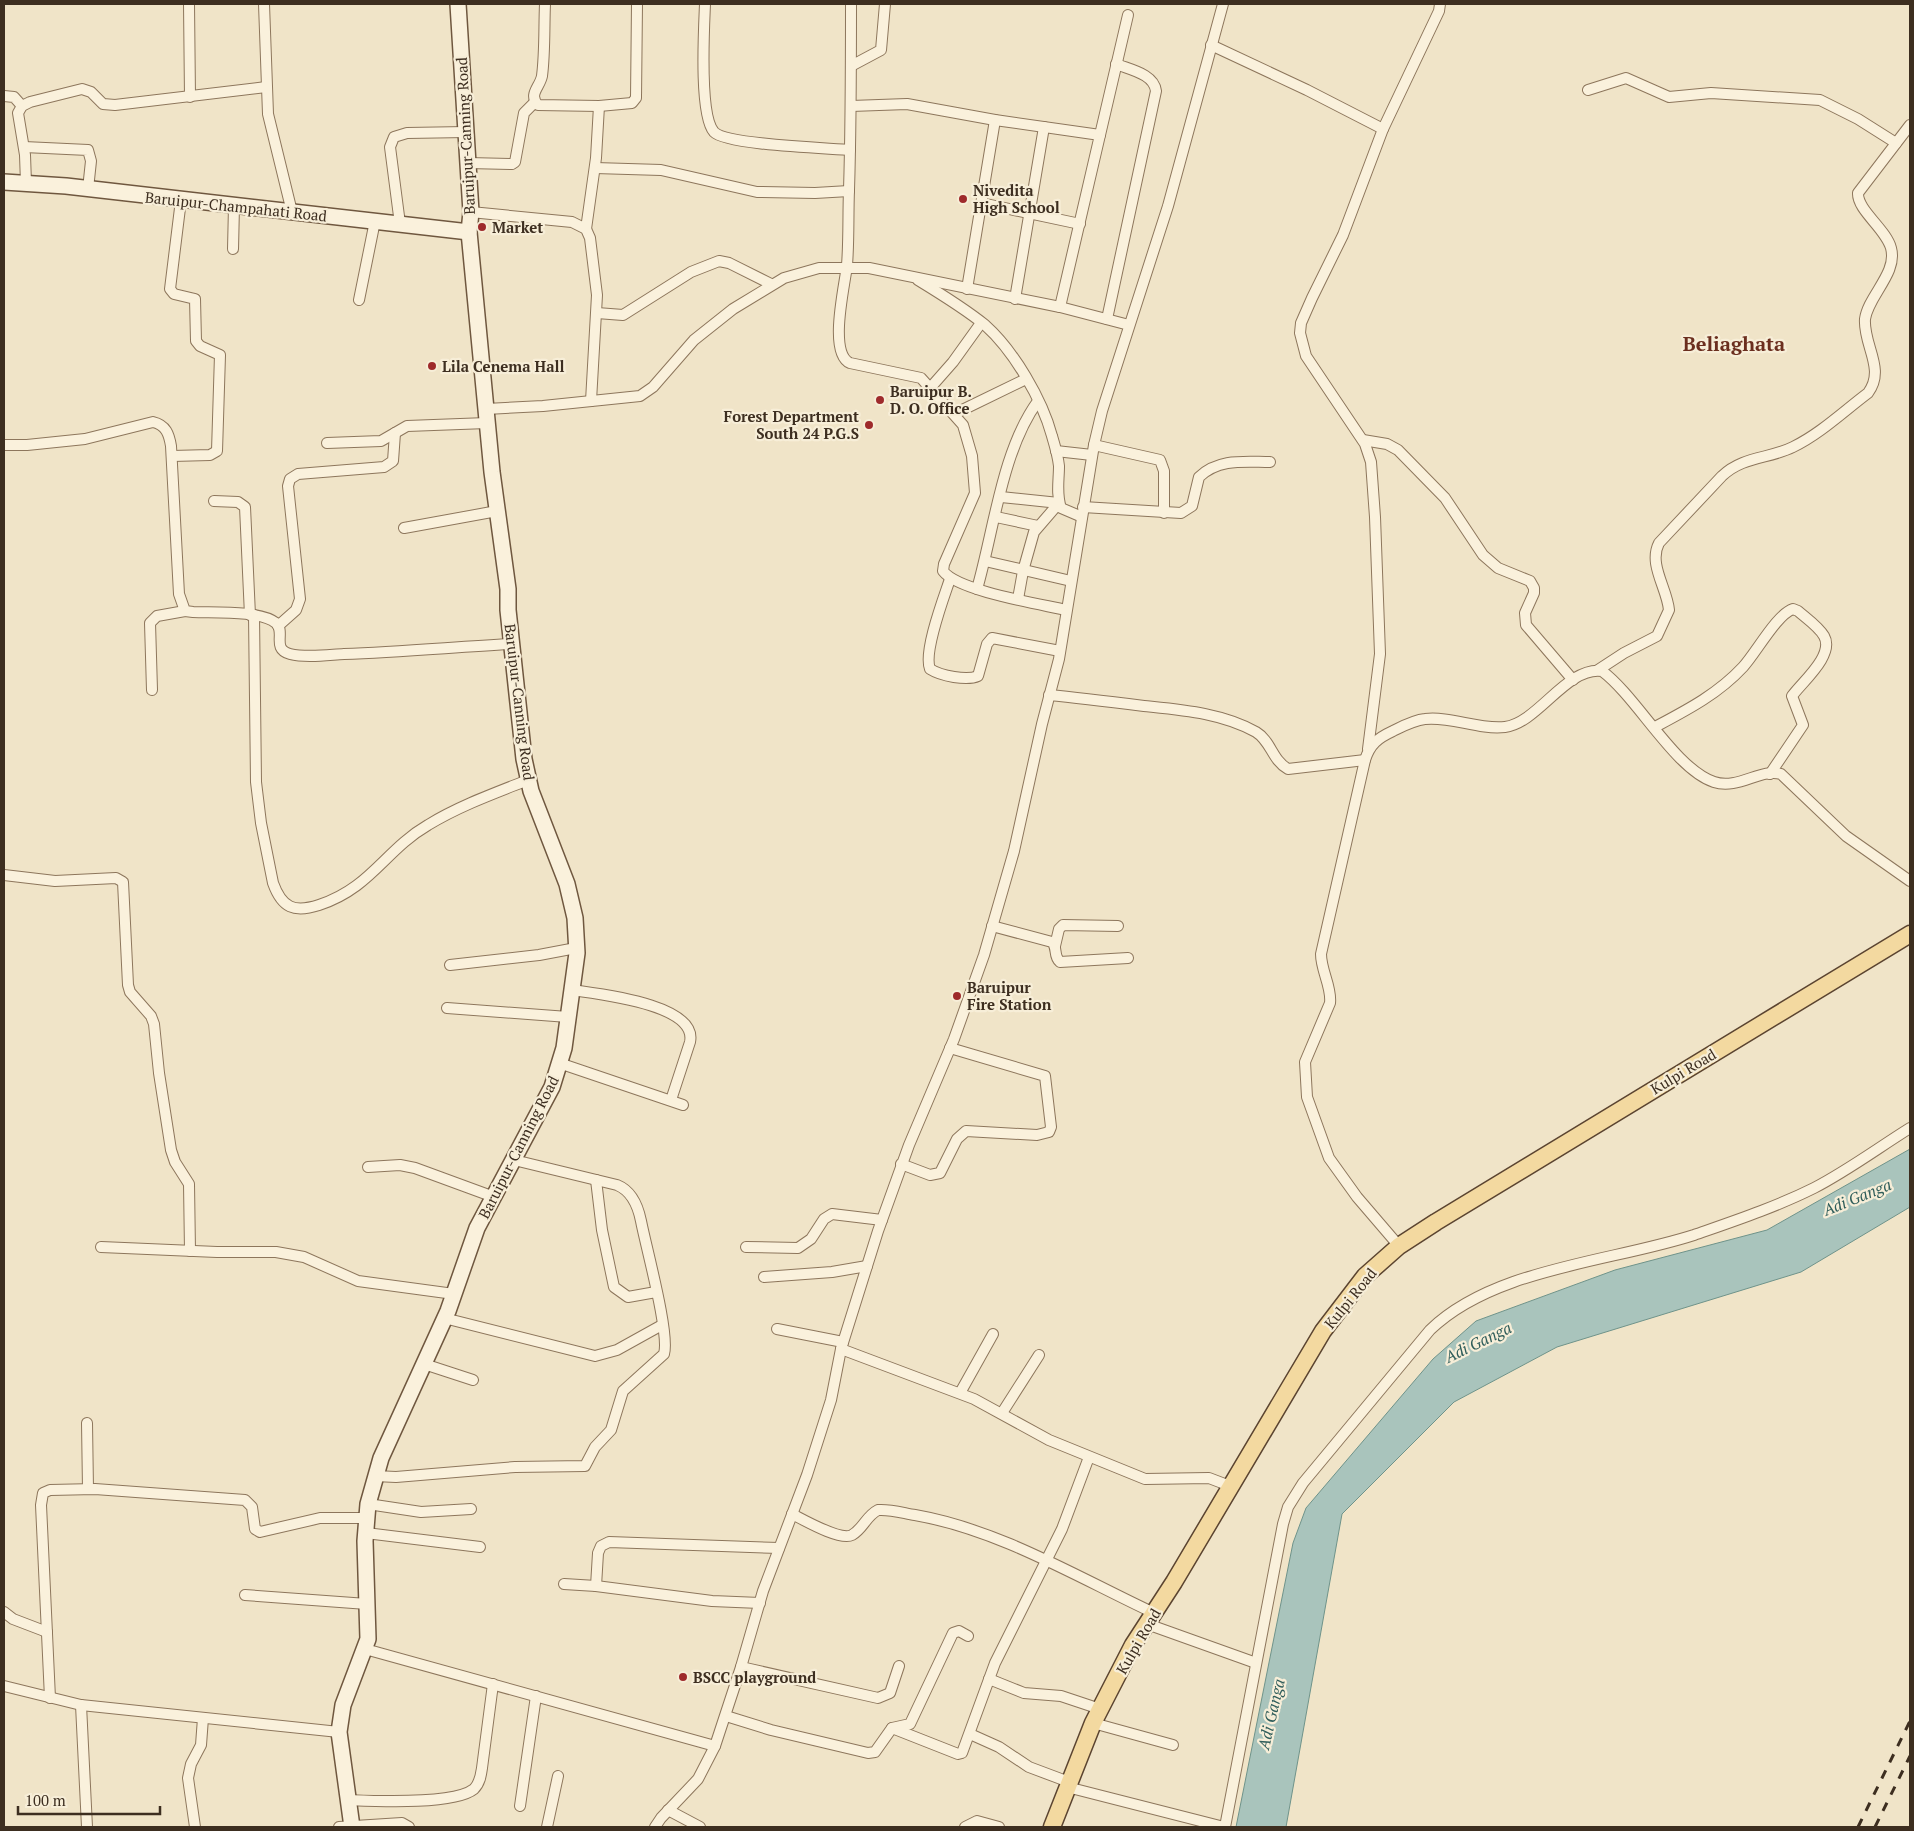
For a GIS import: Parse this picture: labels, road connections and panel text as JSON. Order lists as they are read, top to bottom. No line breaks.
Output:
{"streets":{"main road":["Baruipur-Canning Road","Baruipur-Champahati Road","Kulpi Road"]},"crossings":[["Baruipur-Canning Road","Baruipur-Champahati Road"]],"districts":["Beliaghata"],"water":["Adi Ganga"],"places":["Nivedita High School","Market","Lila Cenema Hall","Baruipur B. D. O. Office","Forest Department South 24 P.G.S","Baruipur Fire Station","BSCC playground"],"scale_bar":"100 m"}
